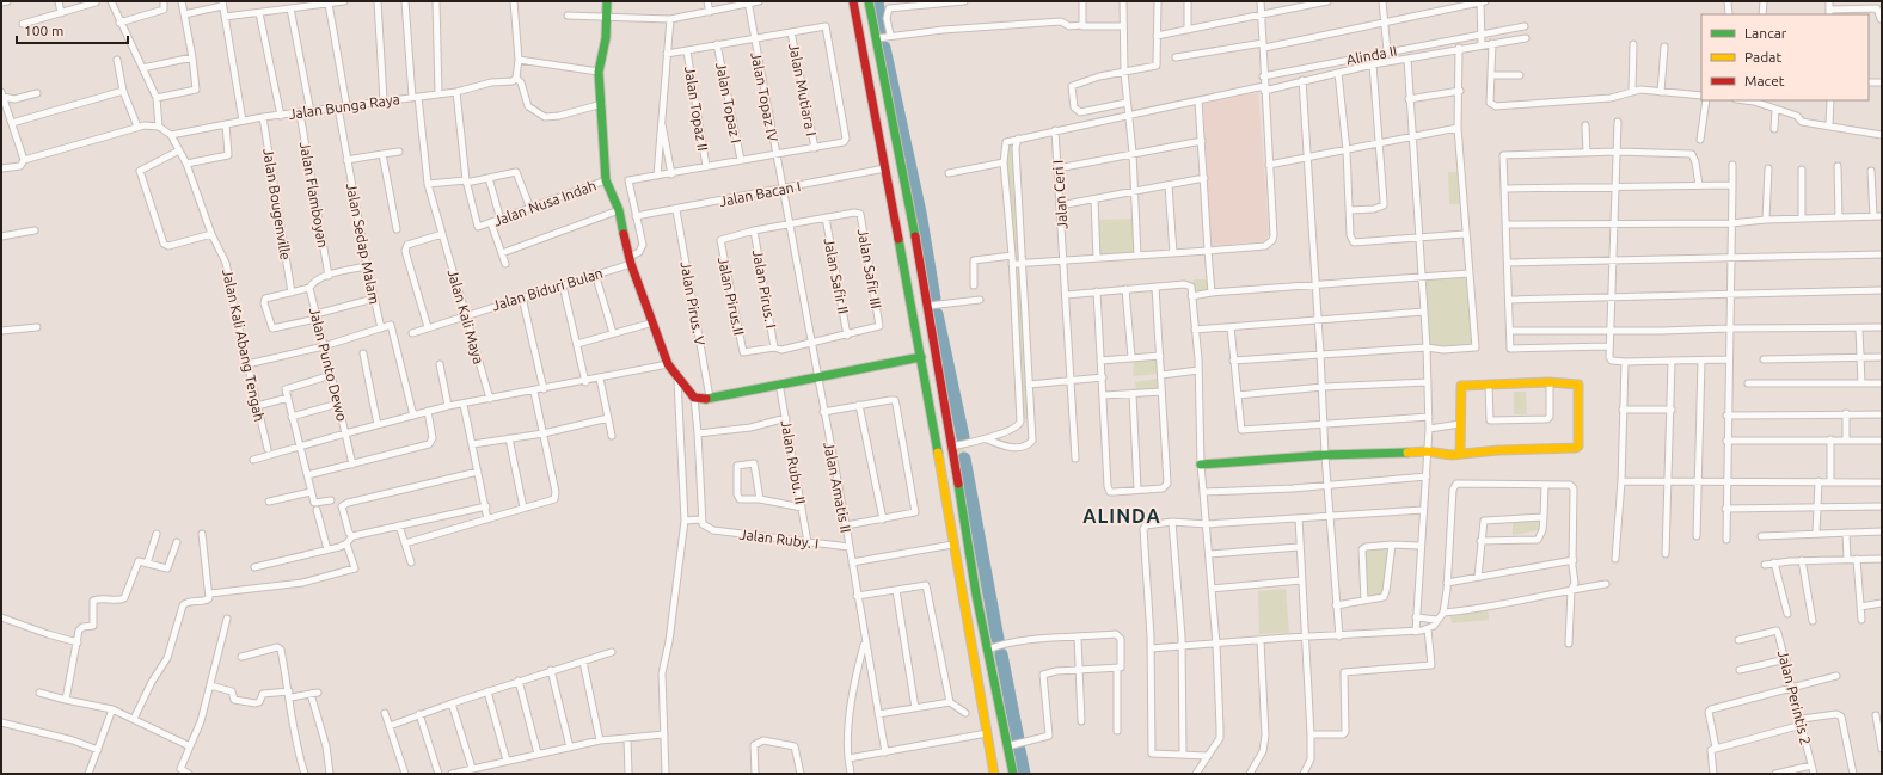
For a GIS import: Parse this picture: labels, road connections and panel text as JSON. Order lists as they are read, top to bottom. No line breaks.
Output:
{"streets":{"street":["Alinda II","Jalan Mutiara I","Jalan Topaz IV","Jalan Topaz I","Jalan Bunga Raya","Jalan Topaz II","Jalan Bacan I","Jalan Flamboyan","Jalan Ceri I","Jalan Nusa Indah","Jalan Bougenville","Jalan Sedap Malam","Jalan Safir III","Jalan Safir II","Jalan Biduri Bulan","Jalan Pirus. I","Jalan Pirus.II","Jalan Pirus. V","Jalan Kali Maya","Jalan Kali Abang Tengah","Jalan Punto Dewo","Jalan Rubu. II","Jalan Amatis II","Jalan Ruby. I","Jalan Perintis 2"]},"crossings":[["Jalan Topaz IV","Jalan Topaz I"],["Jalan Topaz IV","Jalan Topaz II"],["Jalan Topaz IV","Jalan Bacan I"],["Jalan Topaz IV","Jalan Amatis II"],["Jalan Bunga Raya","Jalan Flamboyan"],["Jalan Bunga Raya","Jalan Nusa Indah"],["Jalan Bunga Raya","Jalan Bougenville"],["Jalan Bunga Raya","Jalan Sedap Malam"],["Jalan Bunga Raya","Jalan Kali Maya"],["Jalan Bunga Raya","Jalan Kali Abang Tengah"],["Jalan Bacan I","Jalan Pirus. V"],["Jalan Bacan I","Jalan Amatis II"],["Jalan Safir III","Jalan Safir II"],["Jalan Safir III","Jalan Pirus. I"],["Jalan Safir III","Jalan Pirus.II"],["Jalan Safir III","Jalan Amatis II"],["Jalan Biduri Bulan","Jalan Kali Maya"],["Jalan Kali Maya","Jalan Punto Dewo"],["Jalan Rubu. II","Jalan Ruby. I"],["Jalan Amatis II","Jalan Ruby. I"]],"districts":["ALINDA"],"legend":["Lancar","Padat","Macet"],"scale_bar":"100 m"}
